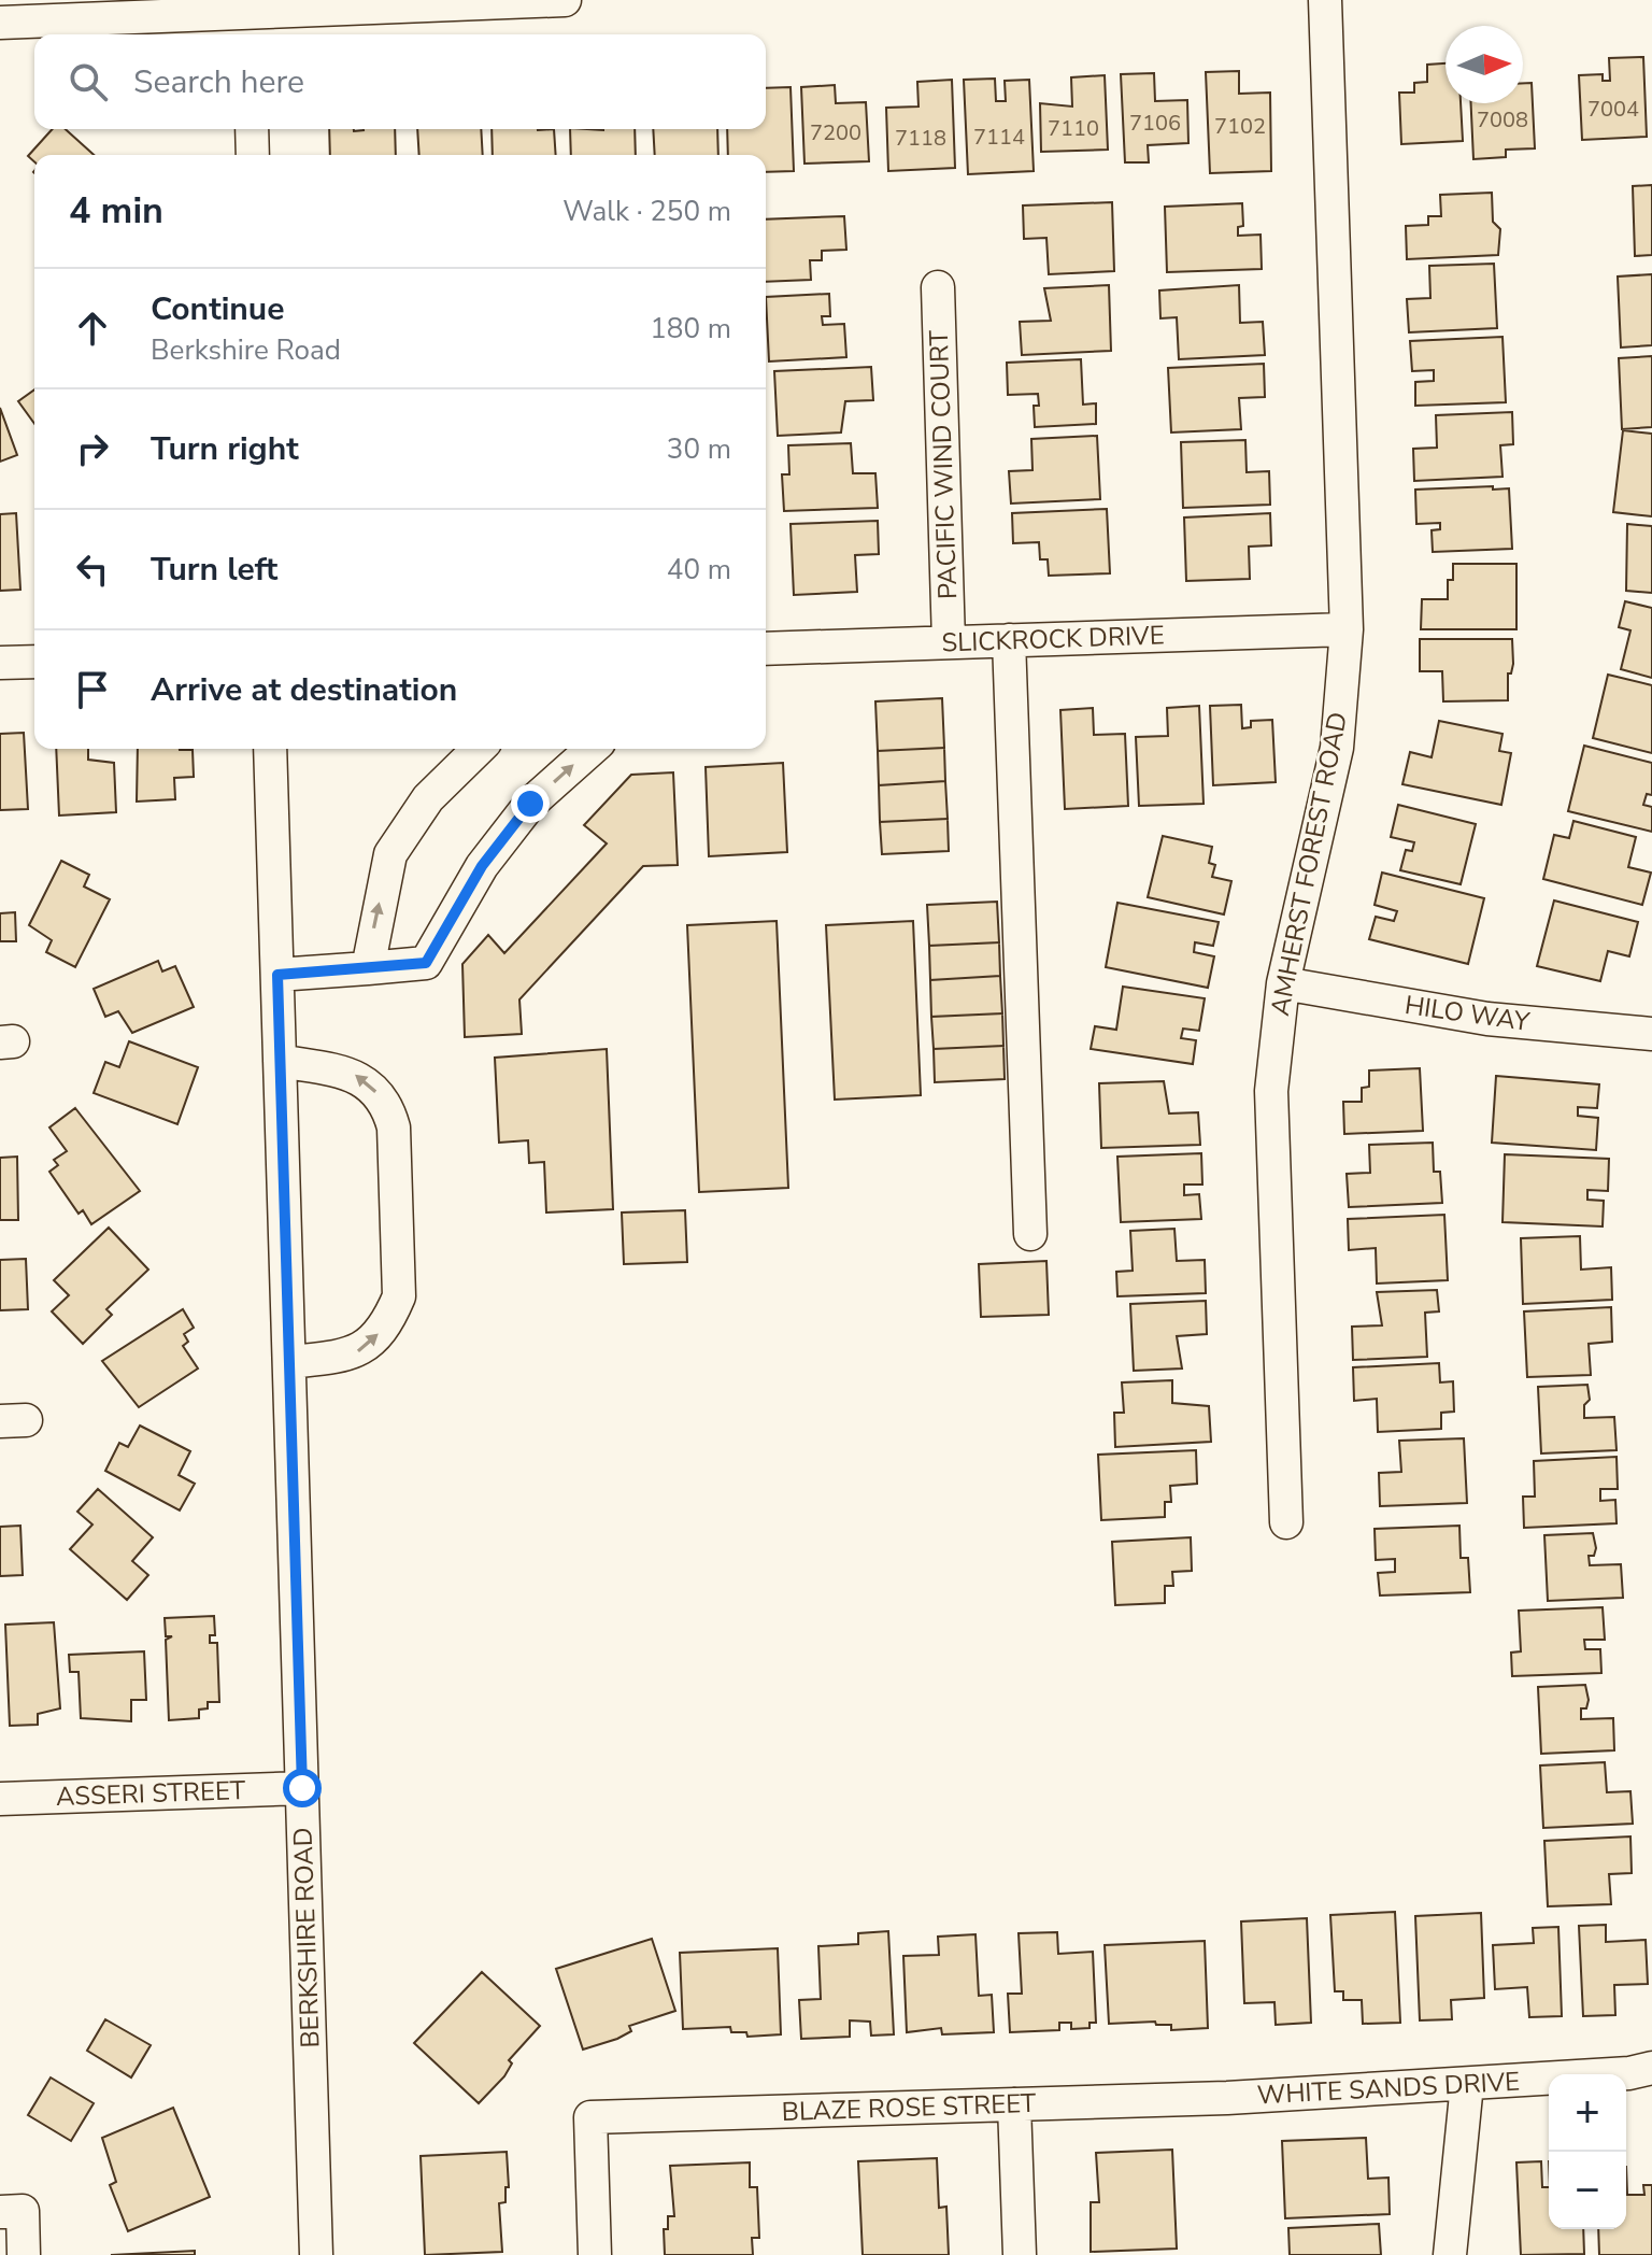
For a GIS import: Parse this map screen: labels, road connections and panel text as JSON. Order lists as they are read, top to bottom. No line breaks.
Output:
{"streets":{"street":["PACIFIC WIND COURT","SLICKROCK DRIVE","AMHERST FOREST ROAD","HILO WAY","ASSERI STREET","BERKSHIRE ROAD","WHITE SANDS DRIVE","BLAZE ROSE STREET"]},"crossings":[["PACIFIC WIND COURT","SLICKROCK DRIVE"],["SLICKROCK DRIVE","AMHERST FOREST ROAD"],["AMHERST FOREST ROAD","HILO WAY"],["ASSERI STREET","BERKSHIRE ROAD"],["WHITE SANDS DRIVE","BLAZE ROSE STREET"]],"house_numbers":["7004","7008","7106","7102","7110","7200","7114","7118"],"north":"right","page":{"search":"Search here","heading":["4 min","Walk · 250 m"],"list":[["Continue","Berkshire Road","180 m"],["Turn right","30 m"],["Turn left","40 m"],"Arrive at destination"],"map_buttons":["+","−"]}}
